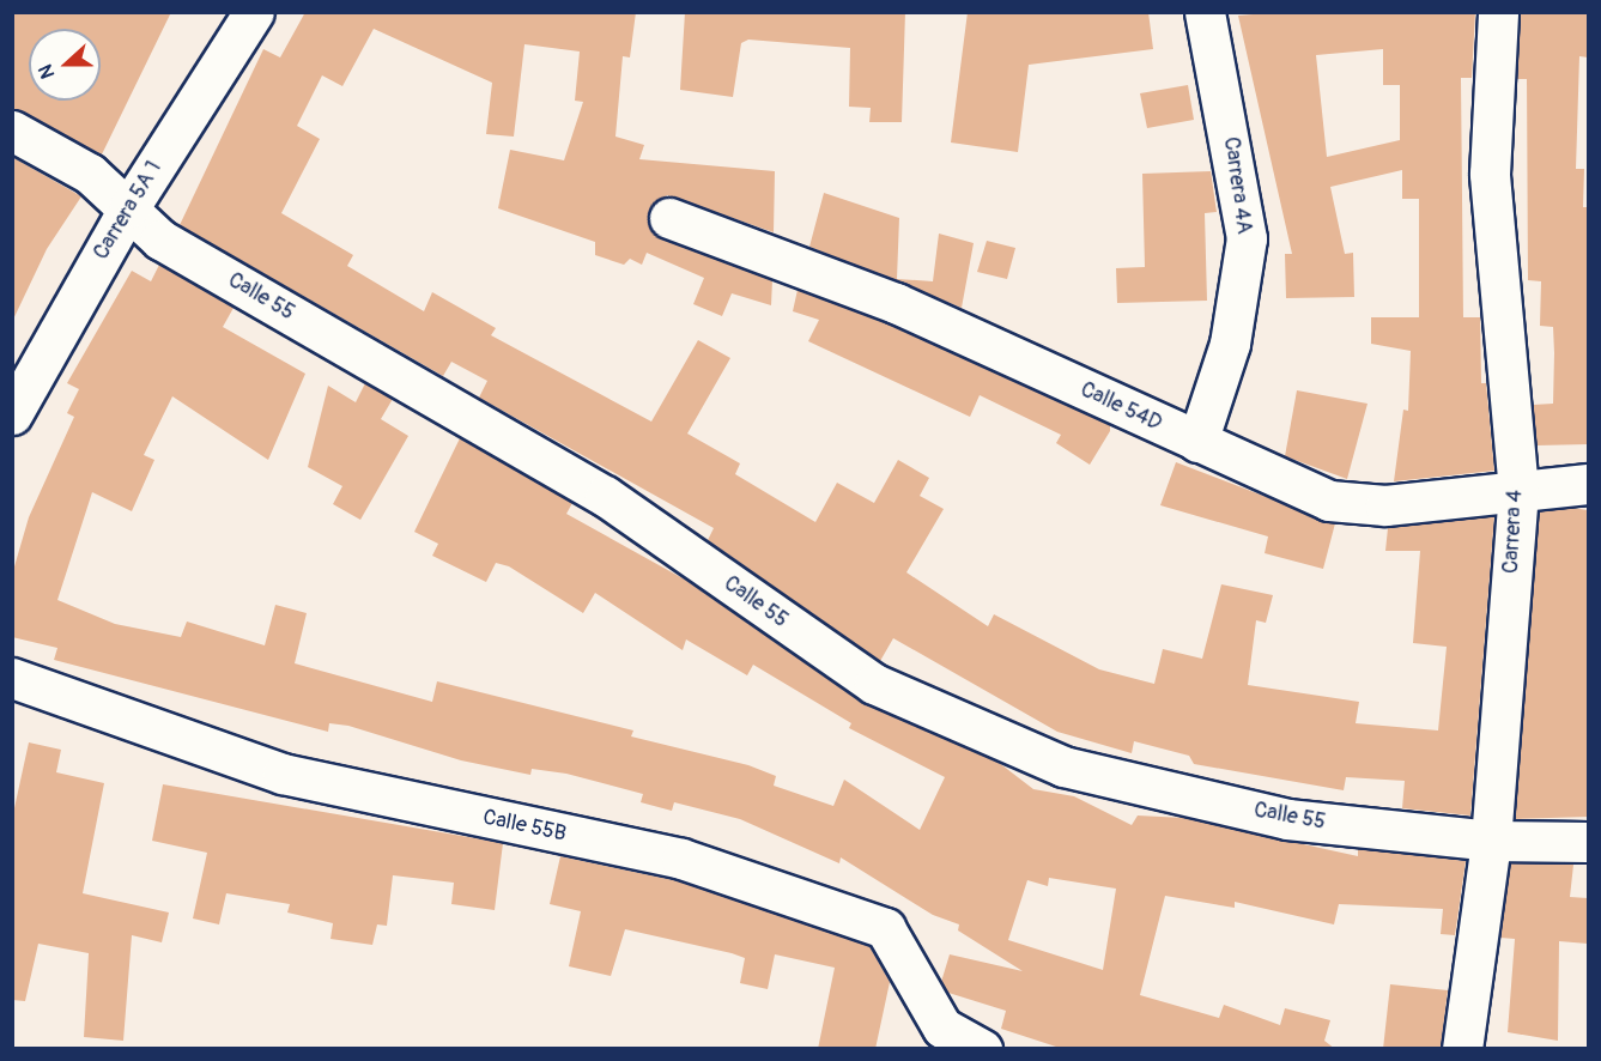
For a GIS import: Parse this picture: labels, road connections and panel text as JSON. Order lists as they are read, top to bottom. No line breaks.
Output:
{"streets":{"street":["Carrera 4A","Carrera 5A 1","Calle 55","Calle 54D","Carrera 4","Calle 55B"]},"crossings":[["Carrera 4A","Calle 54D"],["Carrera 5A 1","Calle 55"],["Calle 55","Carrera 4"],["Calle 54D","Carrera 4"]],"north":"left"}
